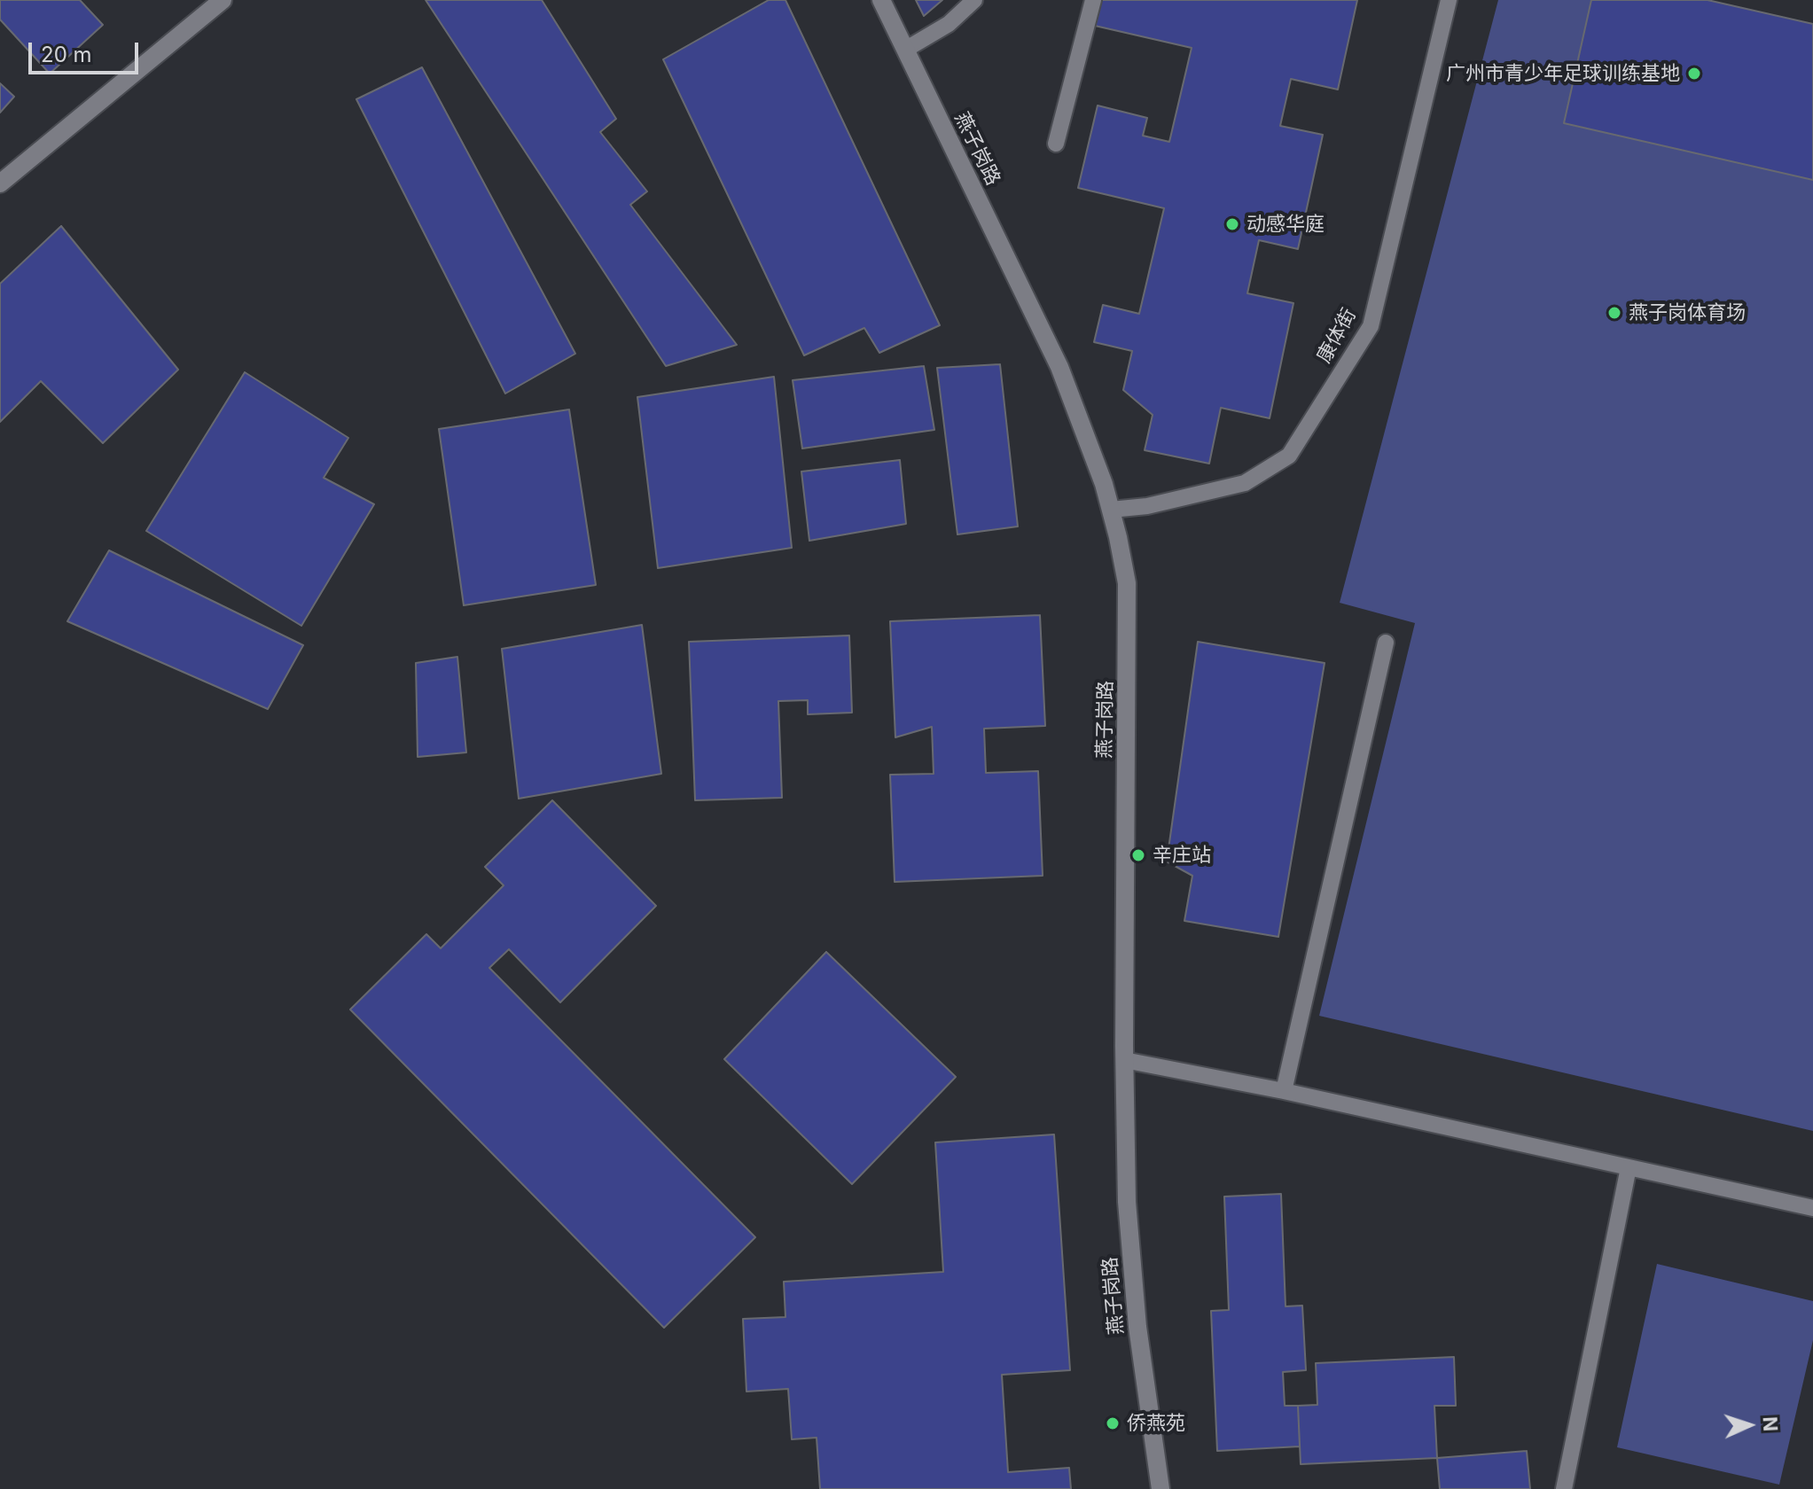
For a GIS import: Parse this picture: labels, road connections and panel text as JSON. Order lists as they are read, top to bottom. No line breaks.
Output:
{"streets":{"street":["燕子岗路"],"lane":["康体街"]},"crossings":[["燕子岗路","康体街"]],"places":["广州市青少年足球训练基地","动感华庭","燕子岗体育场","辛庄站","侨燕苑"],"scale_bar":"20 m","north":"right"}
